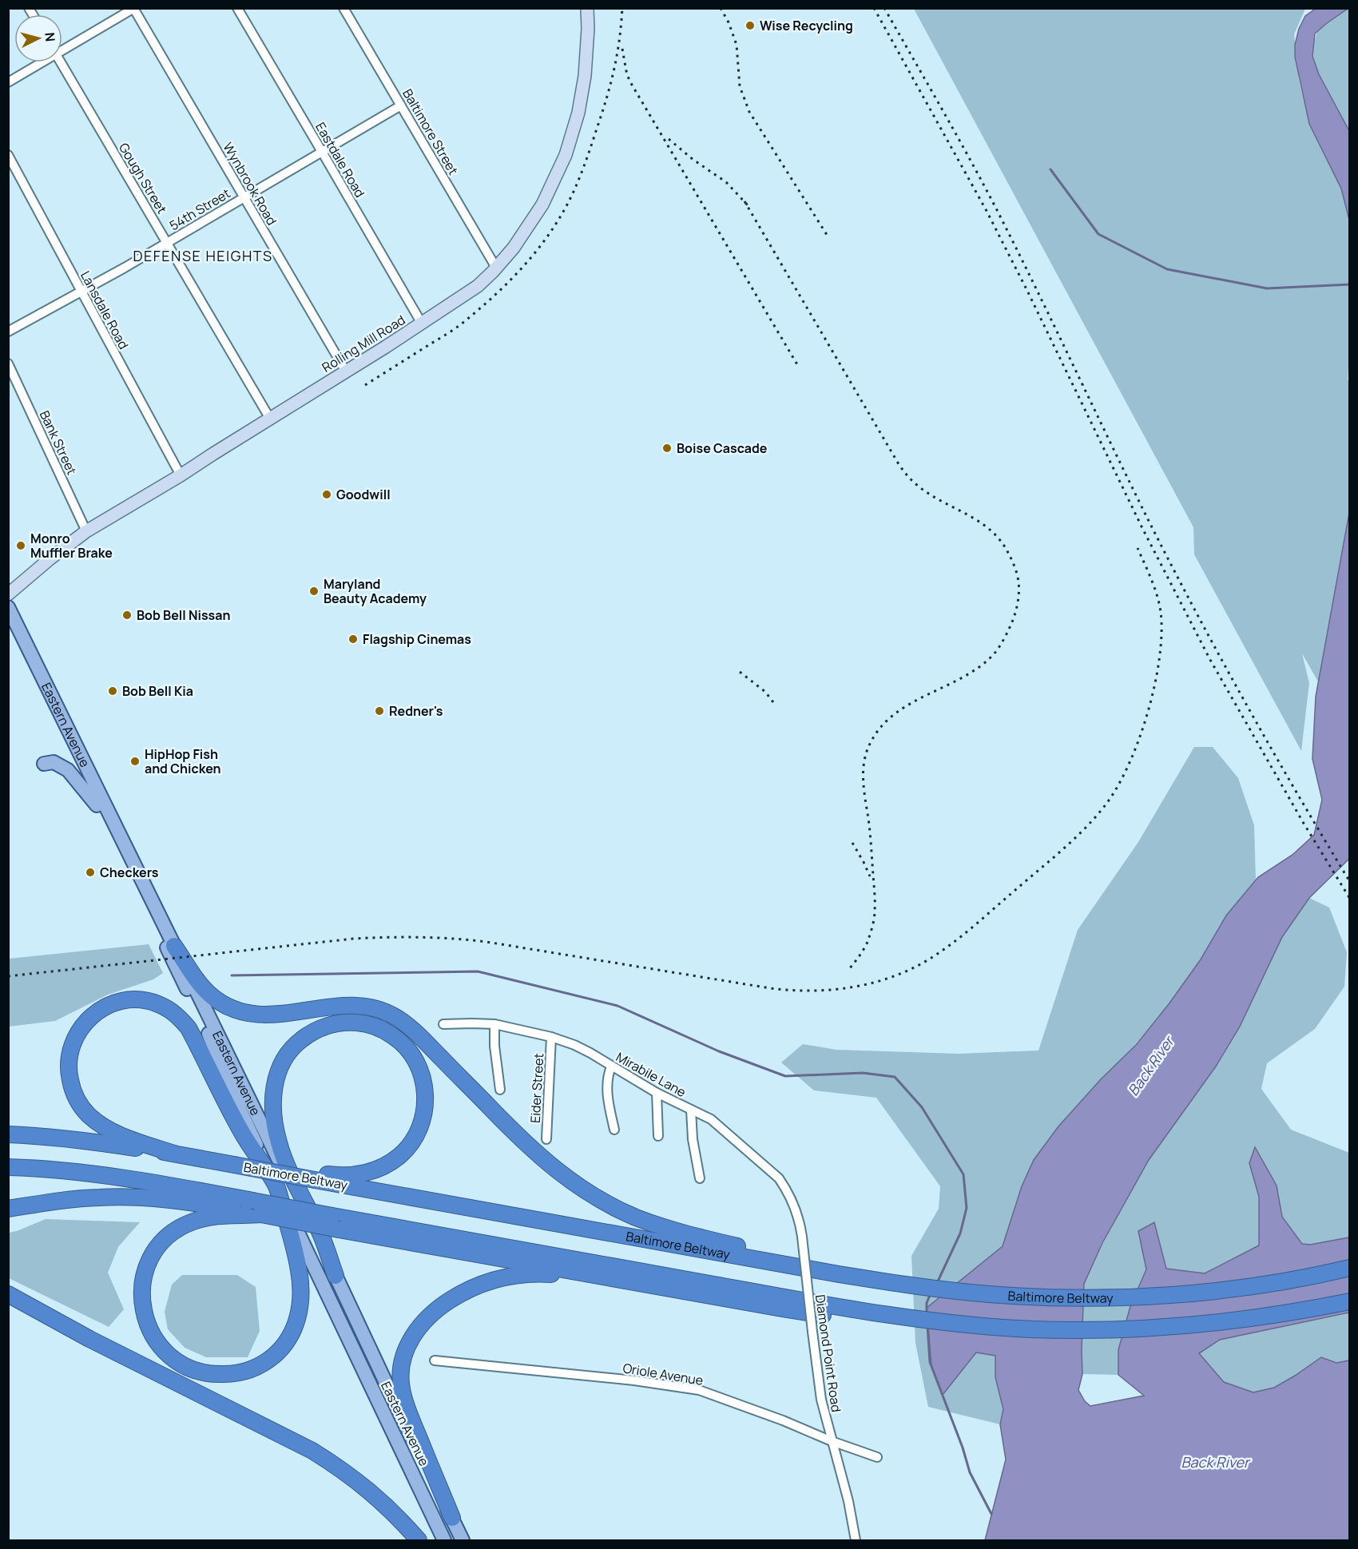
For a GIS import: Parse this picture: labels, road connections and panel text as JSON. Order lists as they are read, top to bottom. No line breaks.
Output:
{"streets":{"highway":["Baltimore Beltway"],"main road":["Eastern Avenue"],"street":["Baltimore Street","Eastdale Road","Gough Street","Wynbrook Road","54th Street","Lansdale Road","Rolling Mill Road","Bank Street","Mirabile Lane","Eider Street","Diamond Point Road","Oriole Avenue"]},"crossings":[["Baltimore Street","54th Street"],["Baltimore Street","Rolling Mill Road"],["Eastdale Road","54th Street"],["Eastdale Road","Rolling Mill Road"],["Gough Street","54th Street"],["Gough Street","Rolling Mill Road"],["Wynbrook Road","54th Street"],["Wynbrook Road","Rolling Mill Road"],["54th Street","Lansdale Road"],["Lansdale Road","Rolling Mill Road"],["Rolling Mill Road","Bank Street"],["Mirabile Lane","Eider Street"],["Mirabile Lane","Diamond Point Road"],["Diamond Point Road","Oriole Avenue"]],"districts":["DEFENSE HEIGHTS"],"water":["Back River"],"places":["Wise Recycling","Boise Cascade","Goodwill","Monro Muffler Brake","Maryland Beauty Academy","Bob Bell Nissan","Flagship Cinemas","Bob Bell Kia","Redner's","HipHop Fish and Chicken","Checkers"],"north":"right"}
